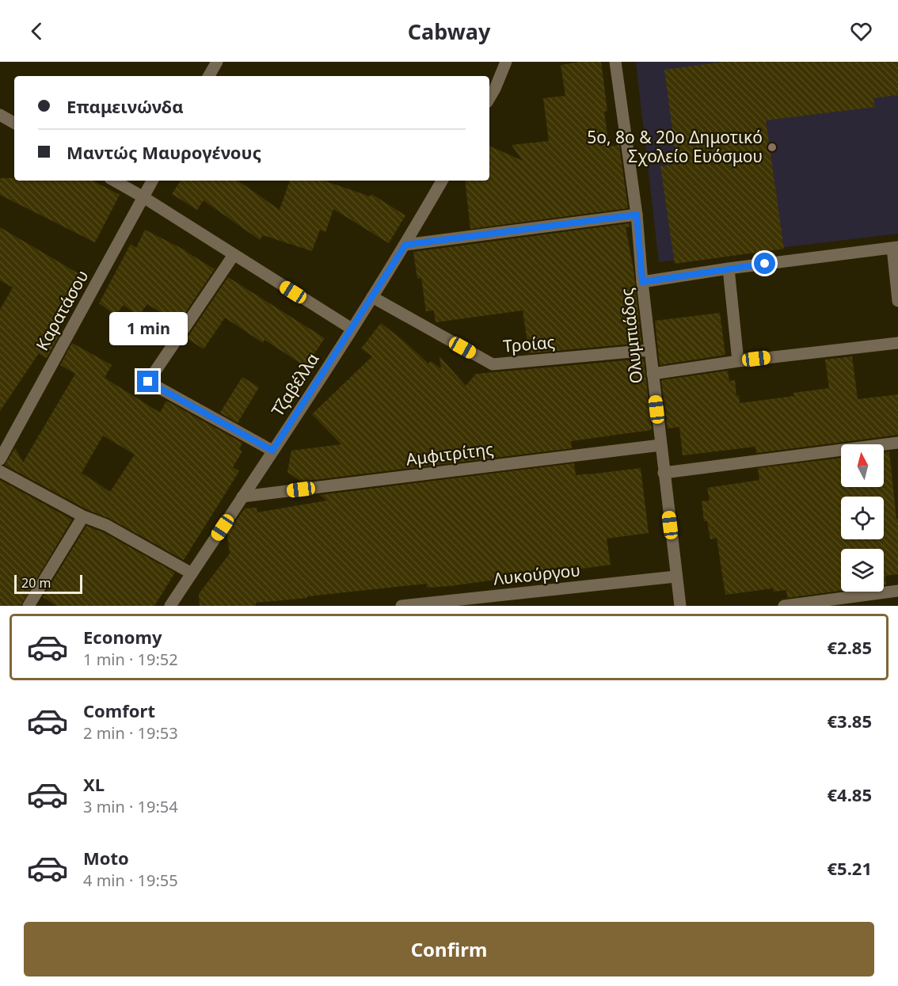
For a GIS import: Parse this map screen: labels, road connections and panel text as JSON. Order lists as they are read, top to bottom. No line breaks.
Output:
{"streets":{"street":["Καρατάσου","Ολυμπιάδος","Τροίας","Τζαβέλλα","Αμφιτρίτης","Λυκούργου"]},"crossings":[["Ολυμπιάδος","Τροίας"],["Ολυμπιάδος","Αμφιτρίτης"],["Ολυμπιάδος","Λυκούργου"],["Τροίας","Τζαβέλλα"],["Τζαβέλλα","Αμφιτρίτης"]],"places":["5ο, 8ο & 20ο Δημοτικό Σχολείο Ευόσμου"],"scale_bar":"20 m","north":"top","page":{"header":"Cabway","banner":["Επαμεινώνδα","Μαντώς Μαυρογένους"],"bubble":"1 min","scale":"20 m","list":[{"name":"Economy","note":"1 min · 19:52","value":"€2.85"},{"name":"Comfort","note":"2 min · 19:53","value":"€3.85"},{"name":"XL","note":"3 min · 19:54","value":"€4.85"},{"name":"Moto","note":"4 min · 19:55","value":"€5.21"}],"buttons":"Confirm"}}
